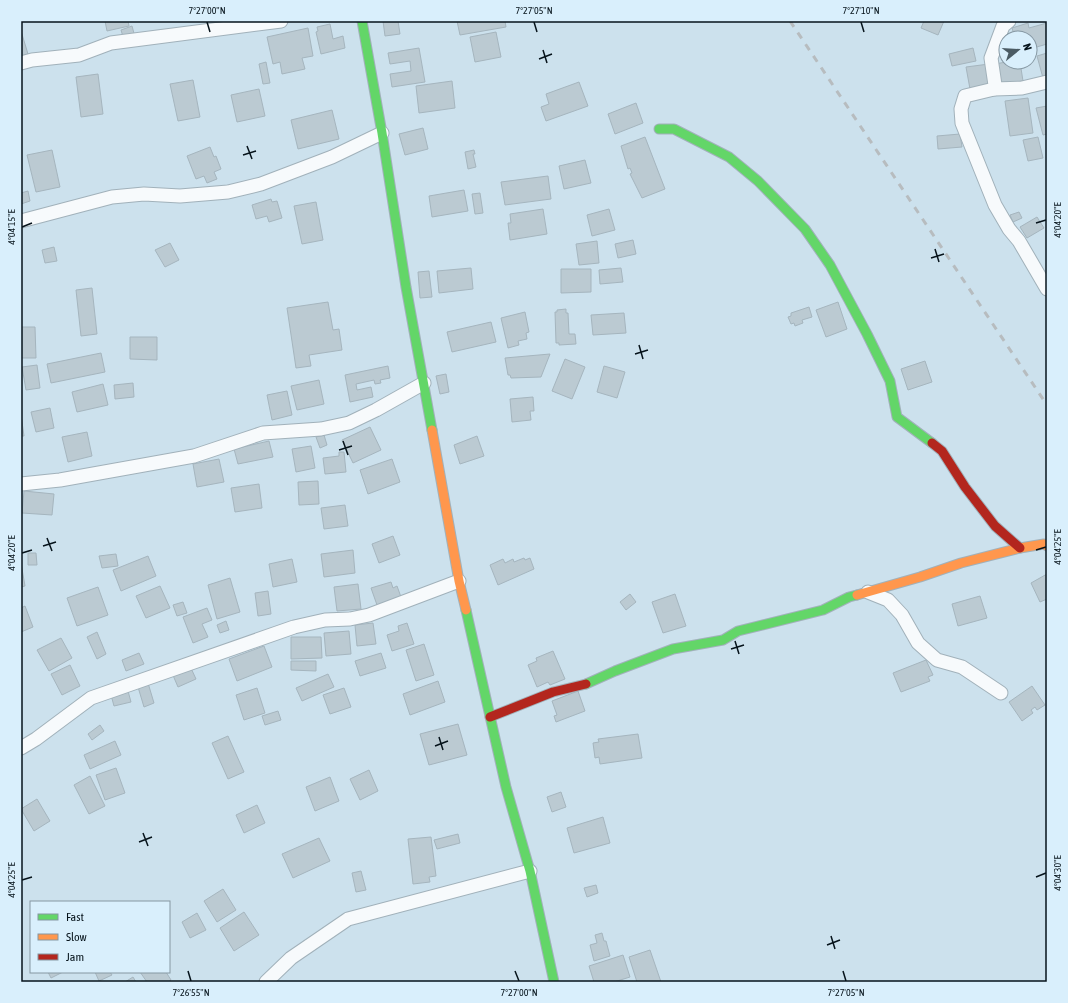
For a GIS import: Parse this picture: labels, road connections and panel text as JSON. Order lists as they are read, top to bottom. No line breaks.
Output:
{"legend":["Fast","Slow","Jam"],"north":"right","coordinates":["7°27'00\"N","7°27'05\"N","7°27'10\"N","4°04'20\"E","4°04'15\"E","4°04'25\"E","4°04'30\"E","7°26'55\"N"]}
